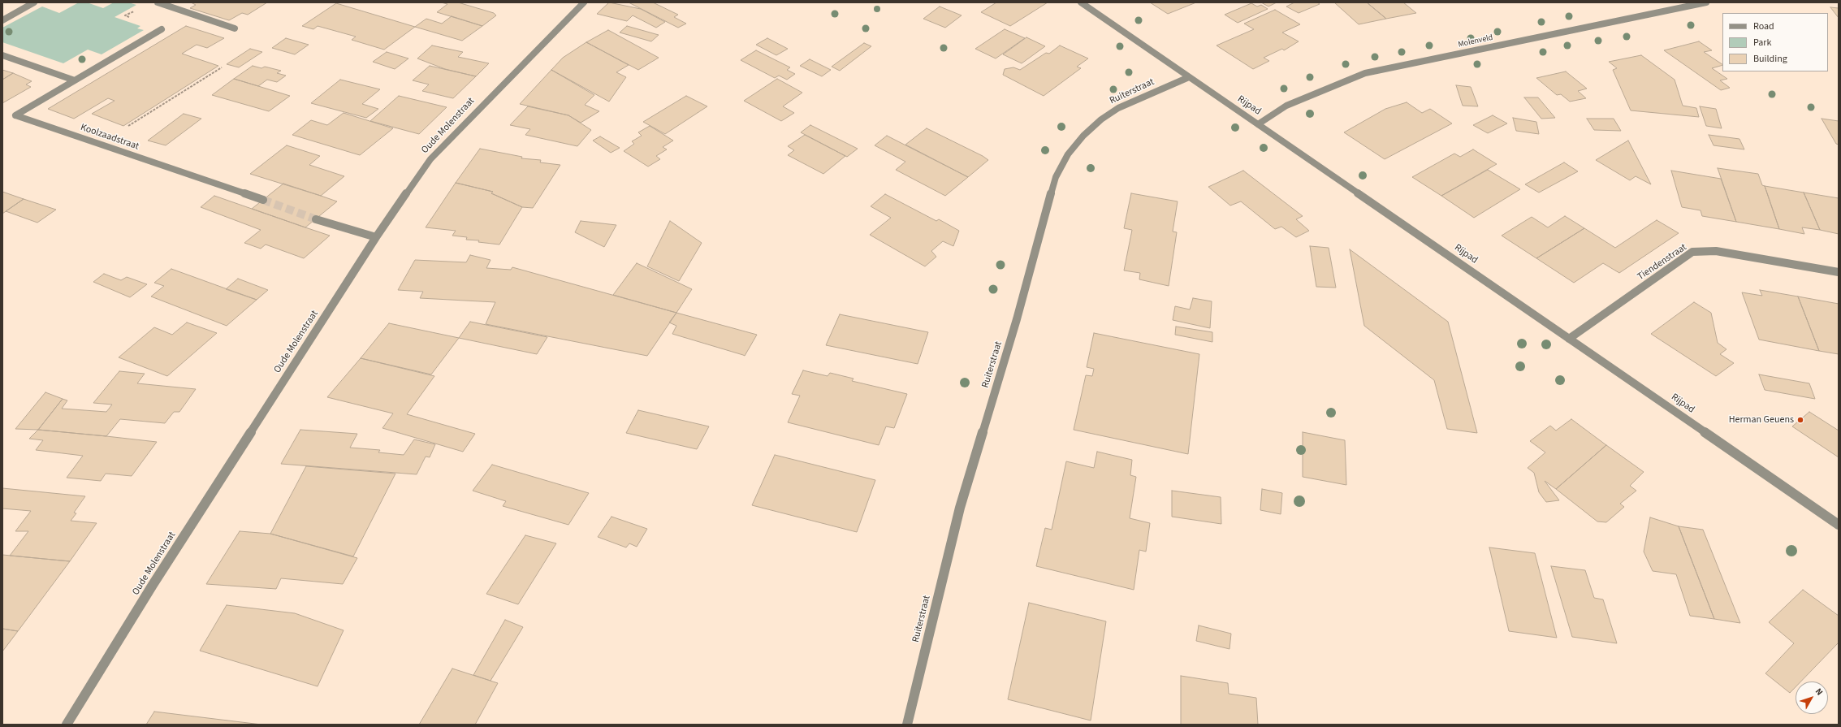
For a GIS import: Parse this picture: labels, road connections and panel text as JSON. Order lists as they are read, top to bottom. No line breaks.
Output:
{"streets":{"street":["Molenveld","Ruiterstraat","Rijpad","Oude Molenstraat","Koolzaadstraat","Tiendenstraat"]},"crossings":[["Molenveld","Rijpad"],["Ruiterstraat","Rijpad"],["Rijpad","Tiendenstraat"]],"places":["Herman Geuens"],"legend":["Road","Park","Building"],"north":"top right"}
